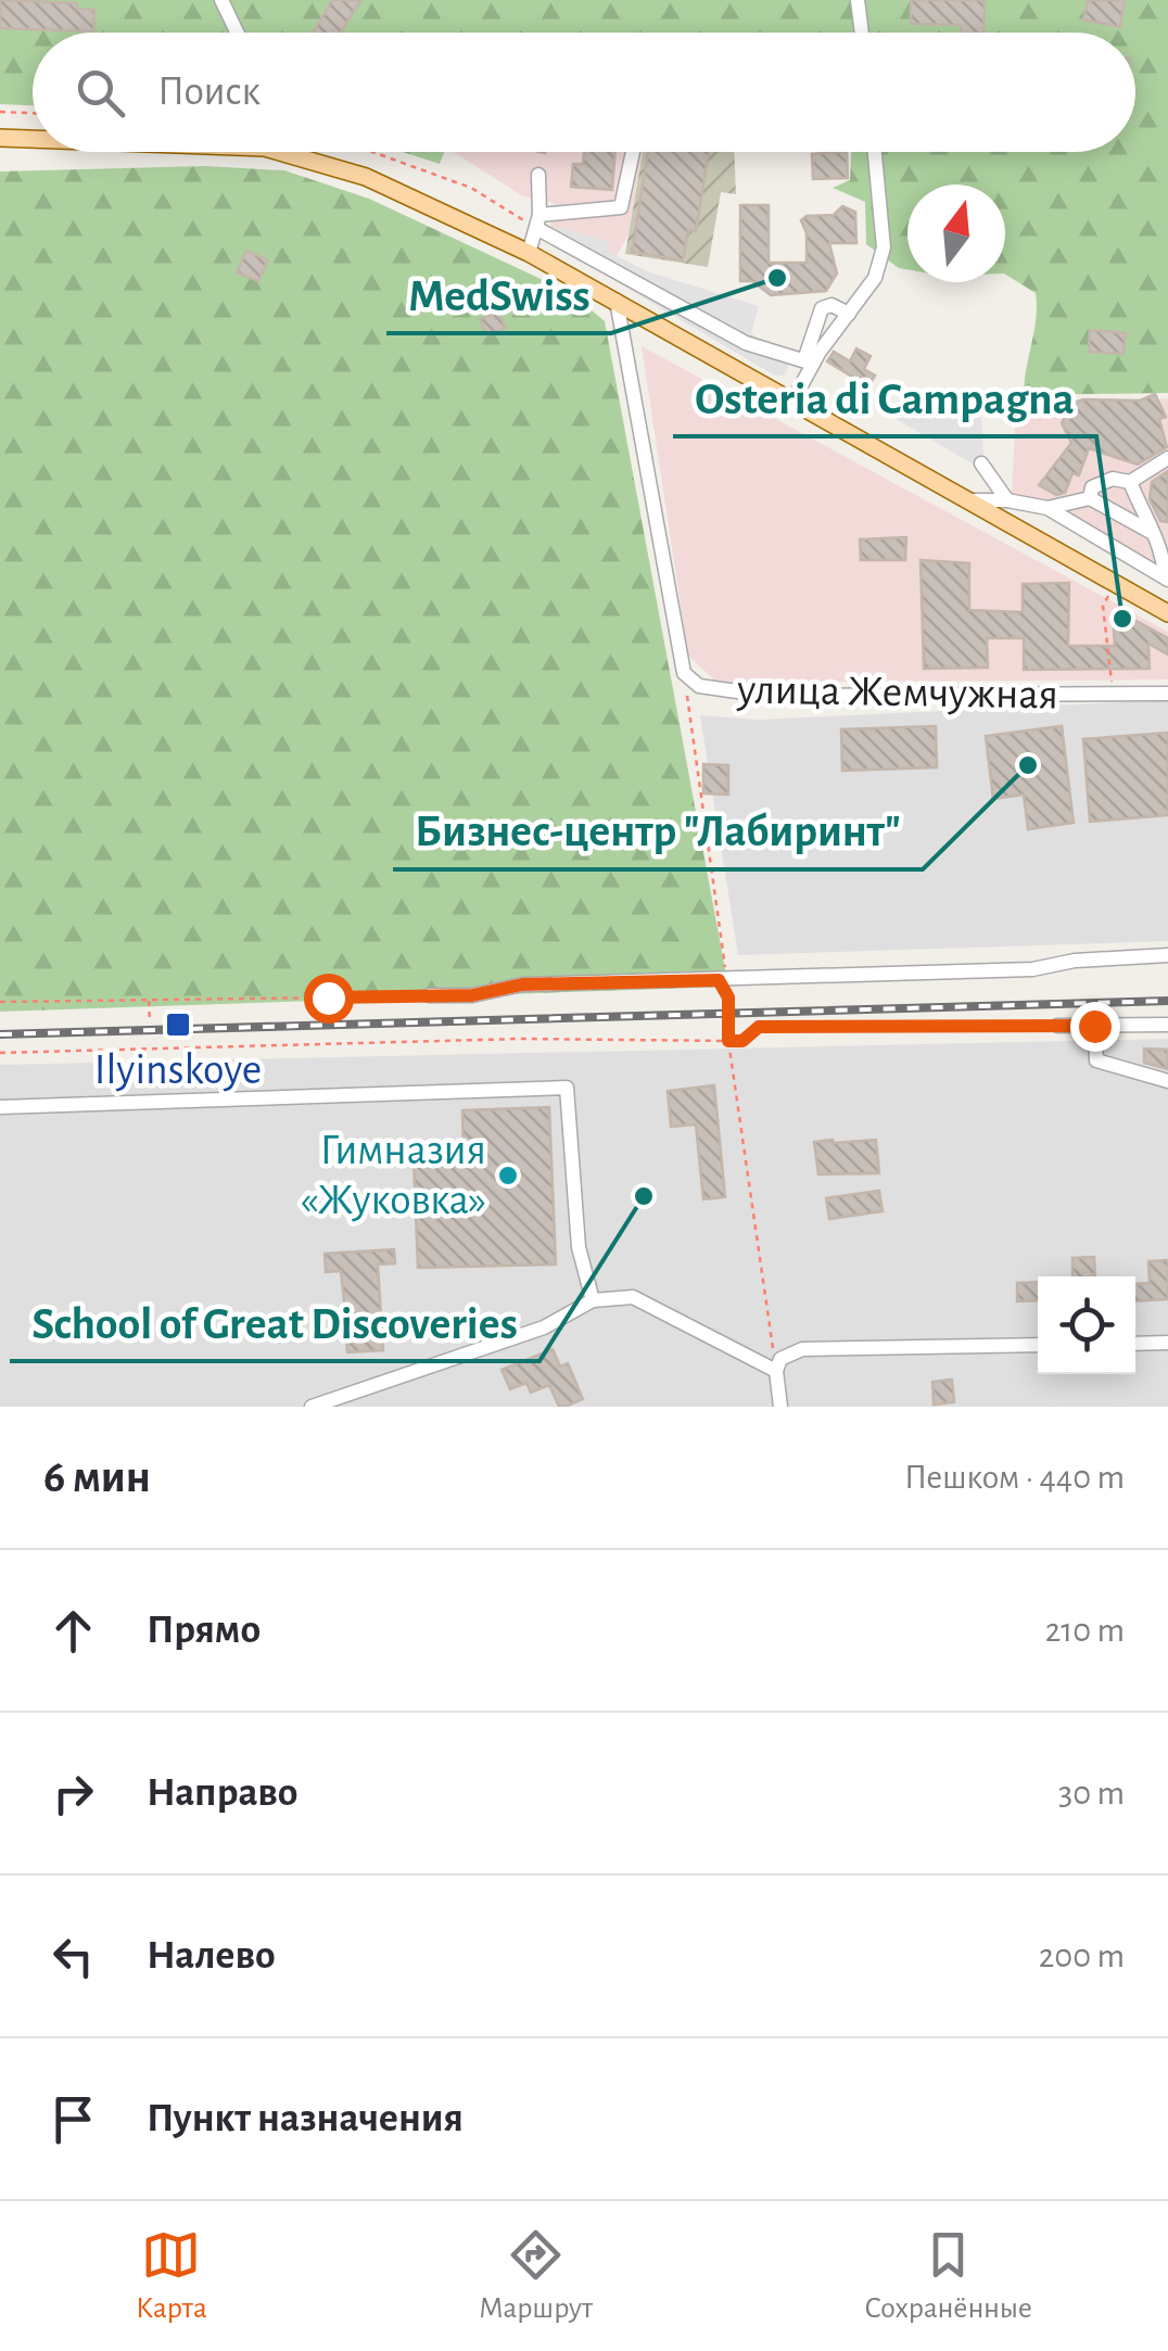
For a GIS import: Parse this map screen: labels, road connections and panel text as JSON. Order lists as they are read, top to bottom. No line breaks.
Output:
{"streets":{"street":["улица Жемчужная"]},"places":{"other":["MedSwiss","Osteria di Campagna","Бизнес-центр \"Лабиринт\"","Гимназия «Жуковка»","School of Great Discoveries"],"transit":["Ilyinskoye"]},"north":"top","page":{"search":"Поиск","heading":["6 мин","Пешком · 440 m"],"list":[["Прямо","210 m"],["Направо","30 m"],["Налево","200 m"],"Пункт назначения"],"nav":["Карта","Маршрут","Сохранённые"]}}
